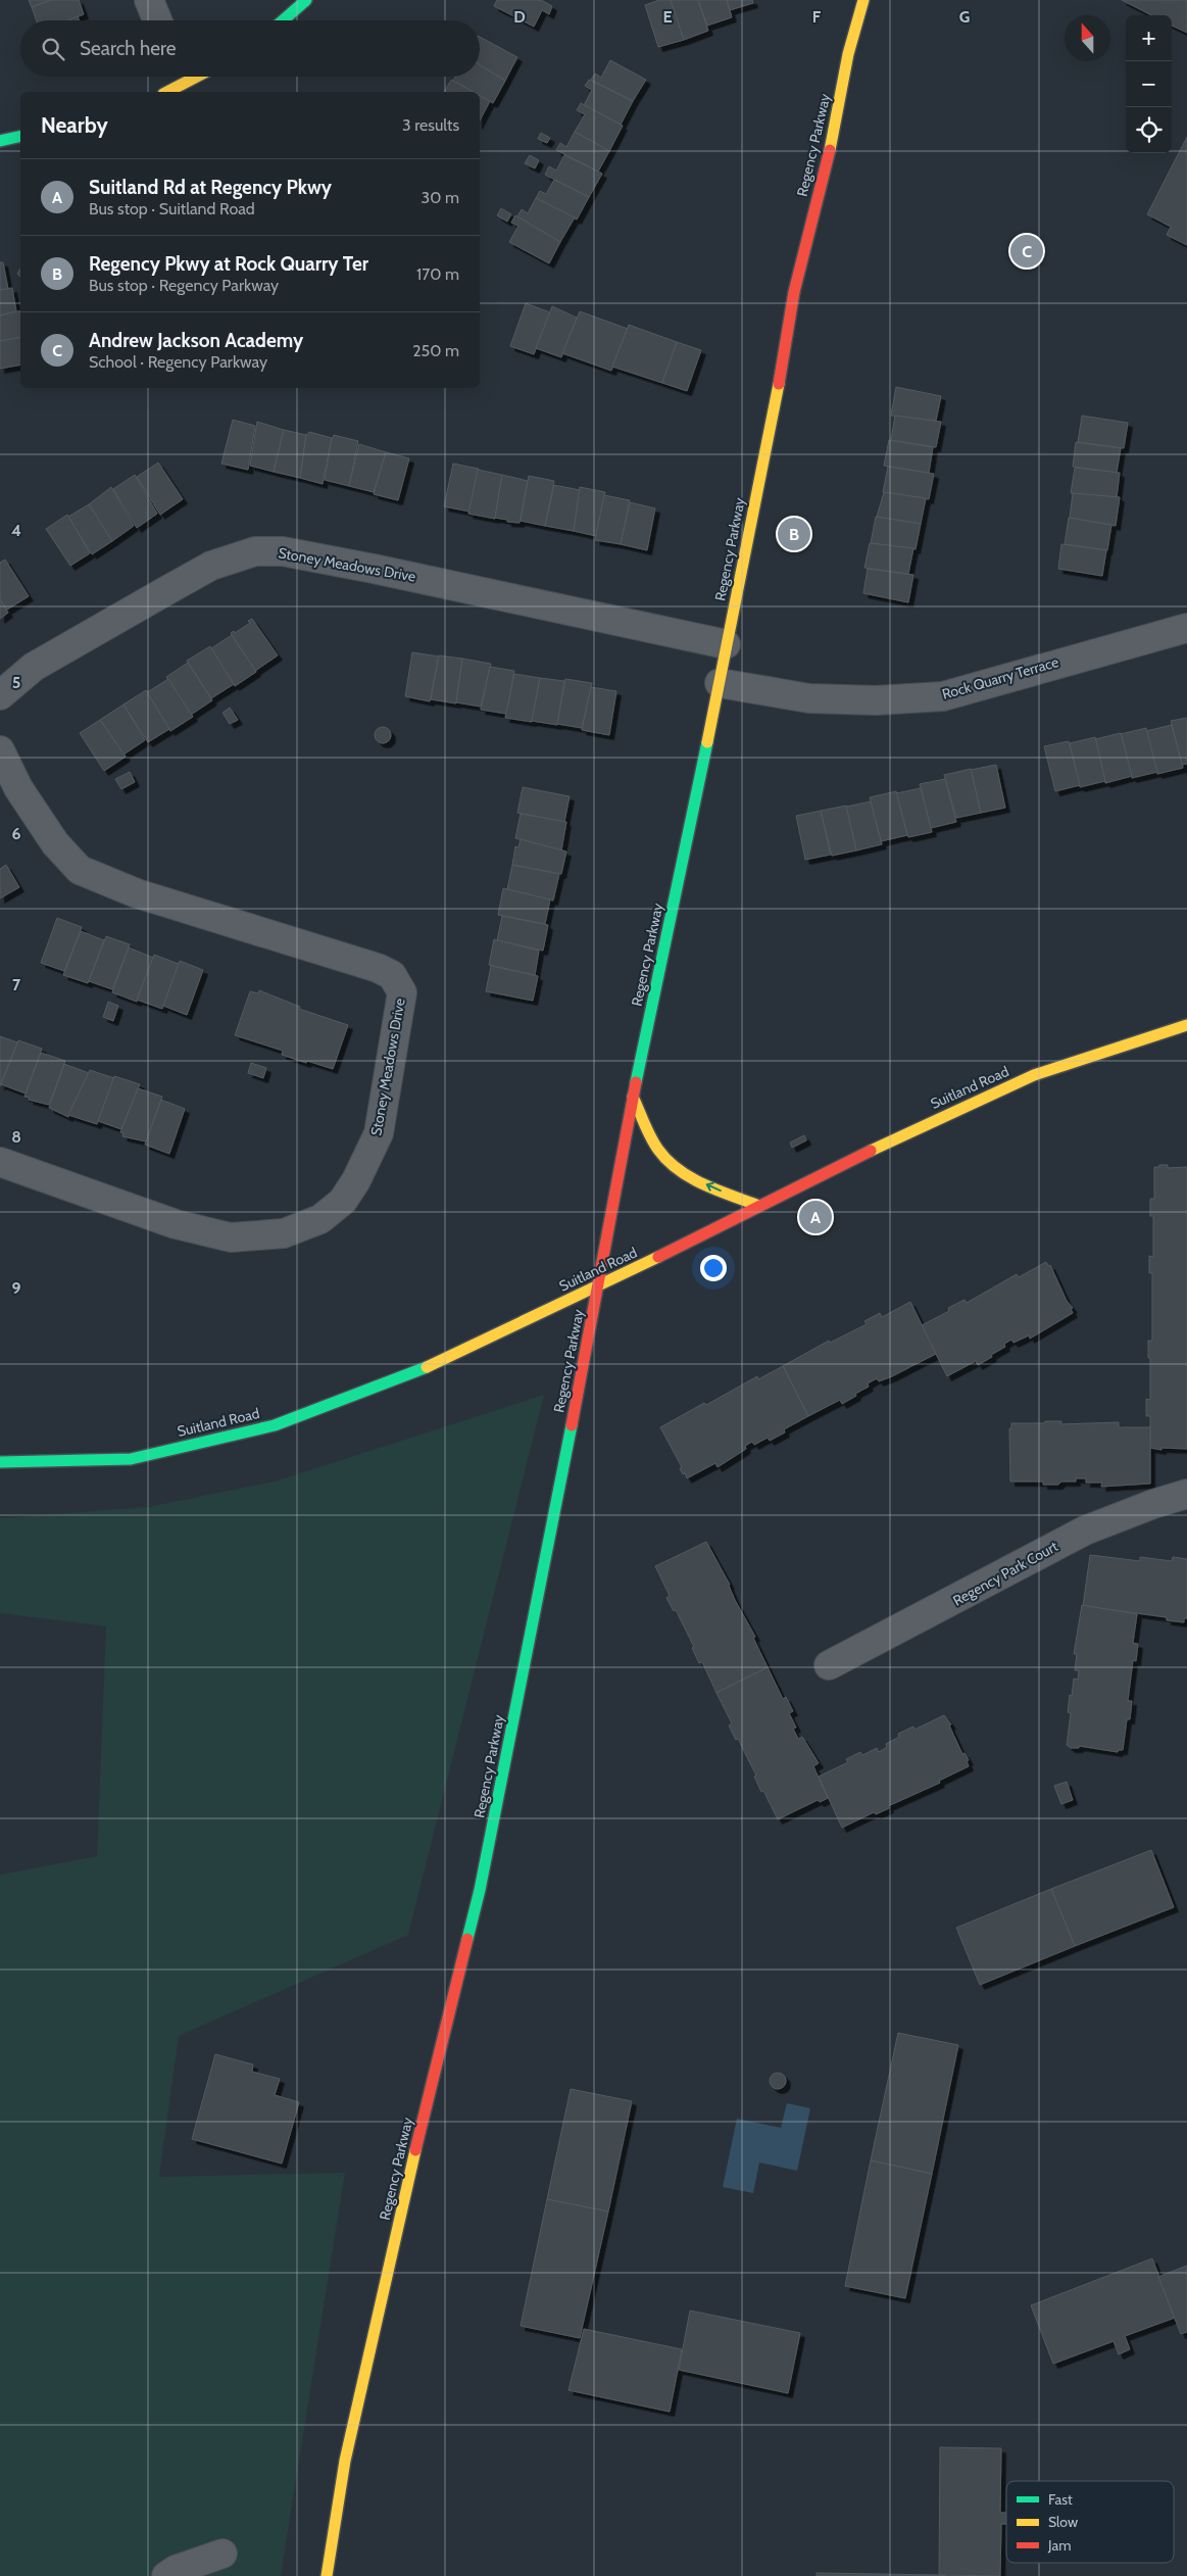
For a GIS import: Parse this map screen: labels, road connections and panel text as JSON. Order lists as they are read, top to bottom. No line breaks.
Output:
{"streets":{"street":["Regency Parkway","Stoney Meadows Drive","Rock Quarry Terrace","Suitland Road","Regency Park Court"]},"crossings":[["Regency Parkway","Stoney Meadows Drive"],["Regency Parkway","Rock Quarry Terrace"],["Regency Parkway","Suitland Road"]],"legend":["Fast","Slow","Jam"],"north":"top","page":{"map_buttons":["+","−"],"search":"Search here","heading":["Nearby","3 results"],"list":[{"mark":"A","name":"Suitland Rd at Regency Pkwy","note":"Bus stop · Suitland Road","value":"30 m"},{"mark":"B","name":"Regency Pkwy at Rock Quarry Ter","note":"Bus stop · Regency Parkway","value":"170 m"},{"mark":"C","name":"Andrew Jackson Academy","note":"School · Regency Parkway","value":"250 m"}],"pins":["C","B","A"]},"grid":{"columns":["D","E","F","G"],"rows":["4","5","6","7","8","9"]}}
